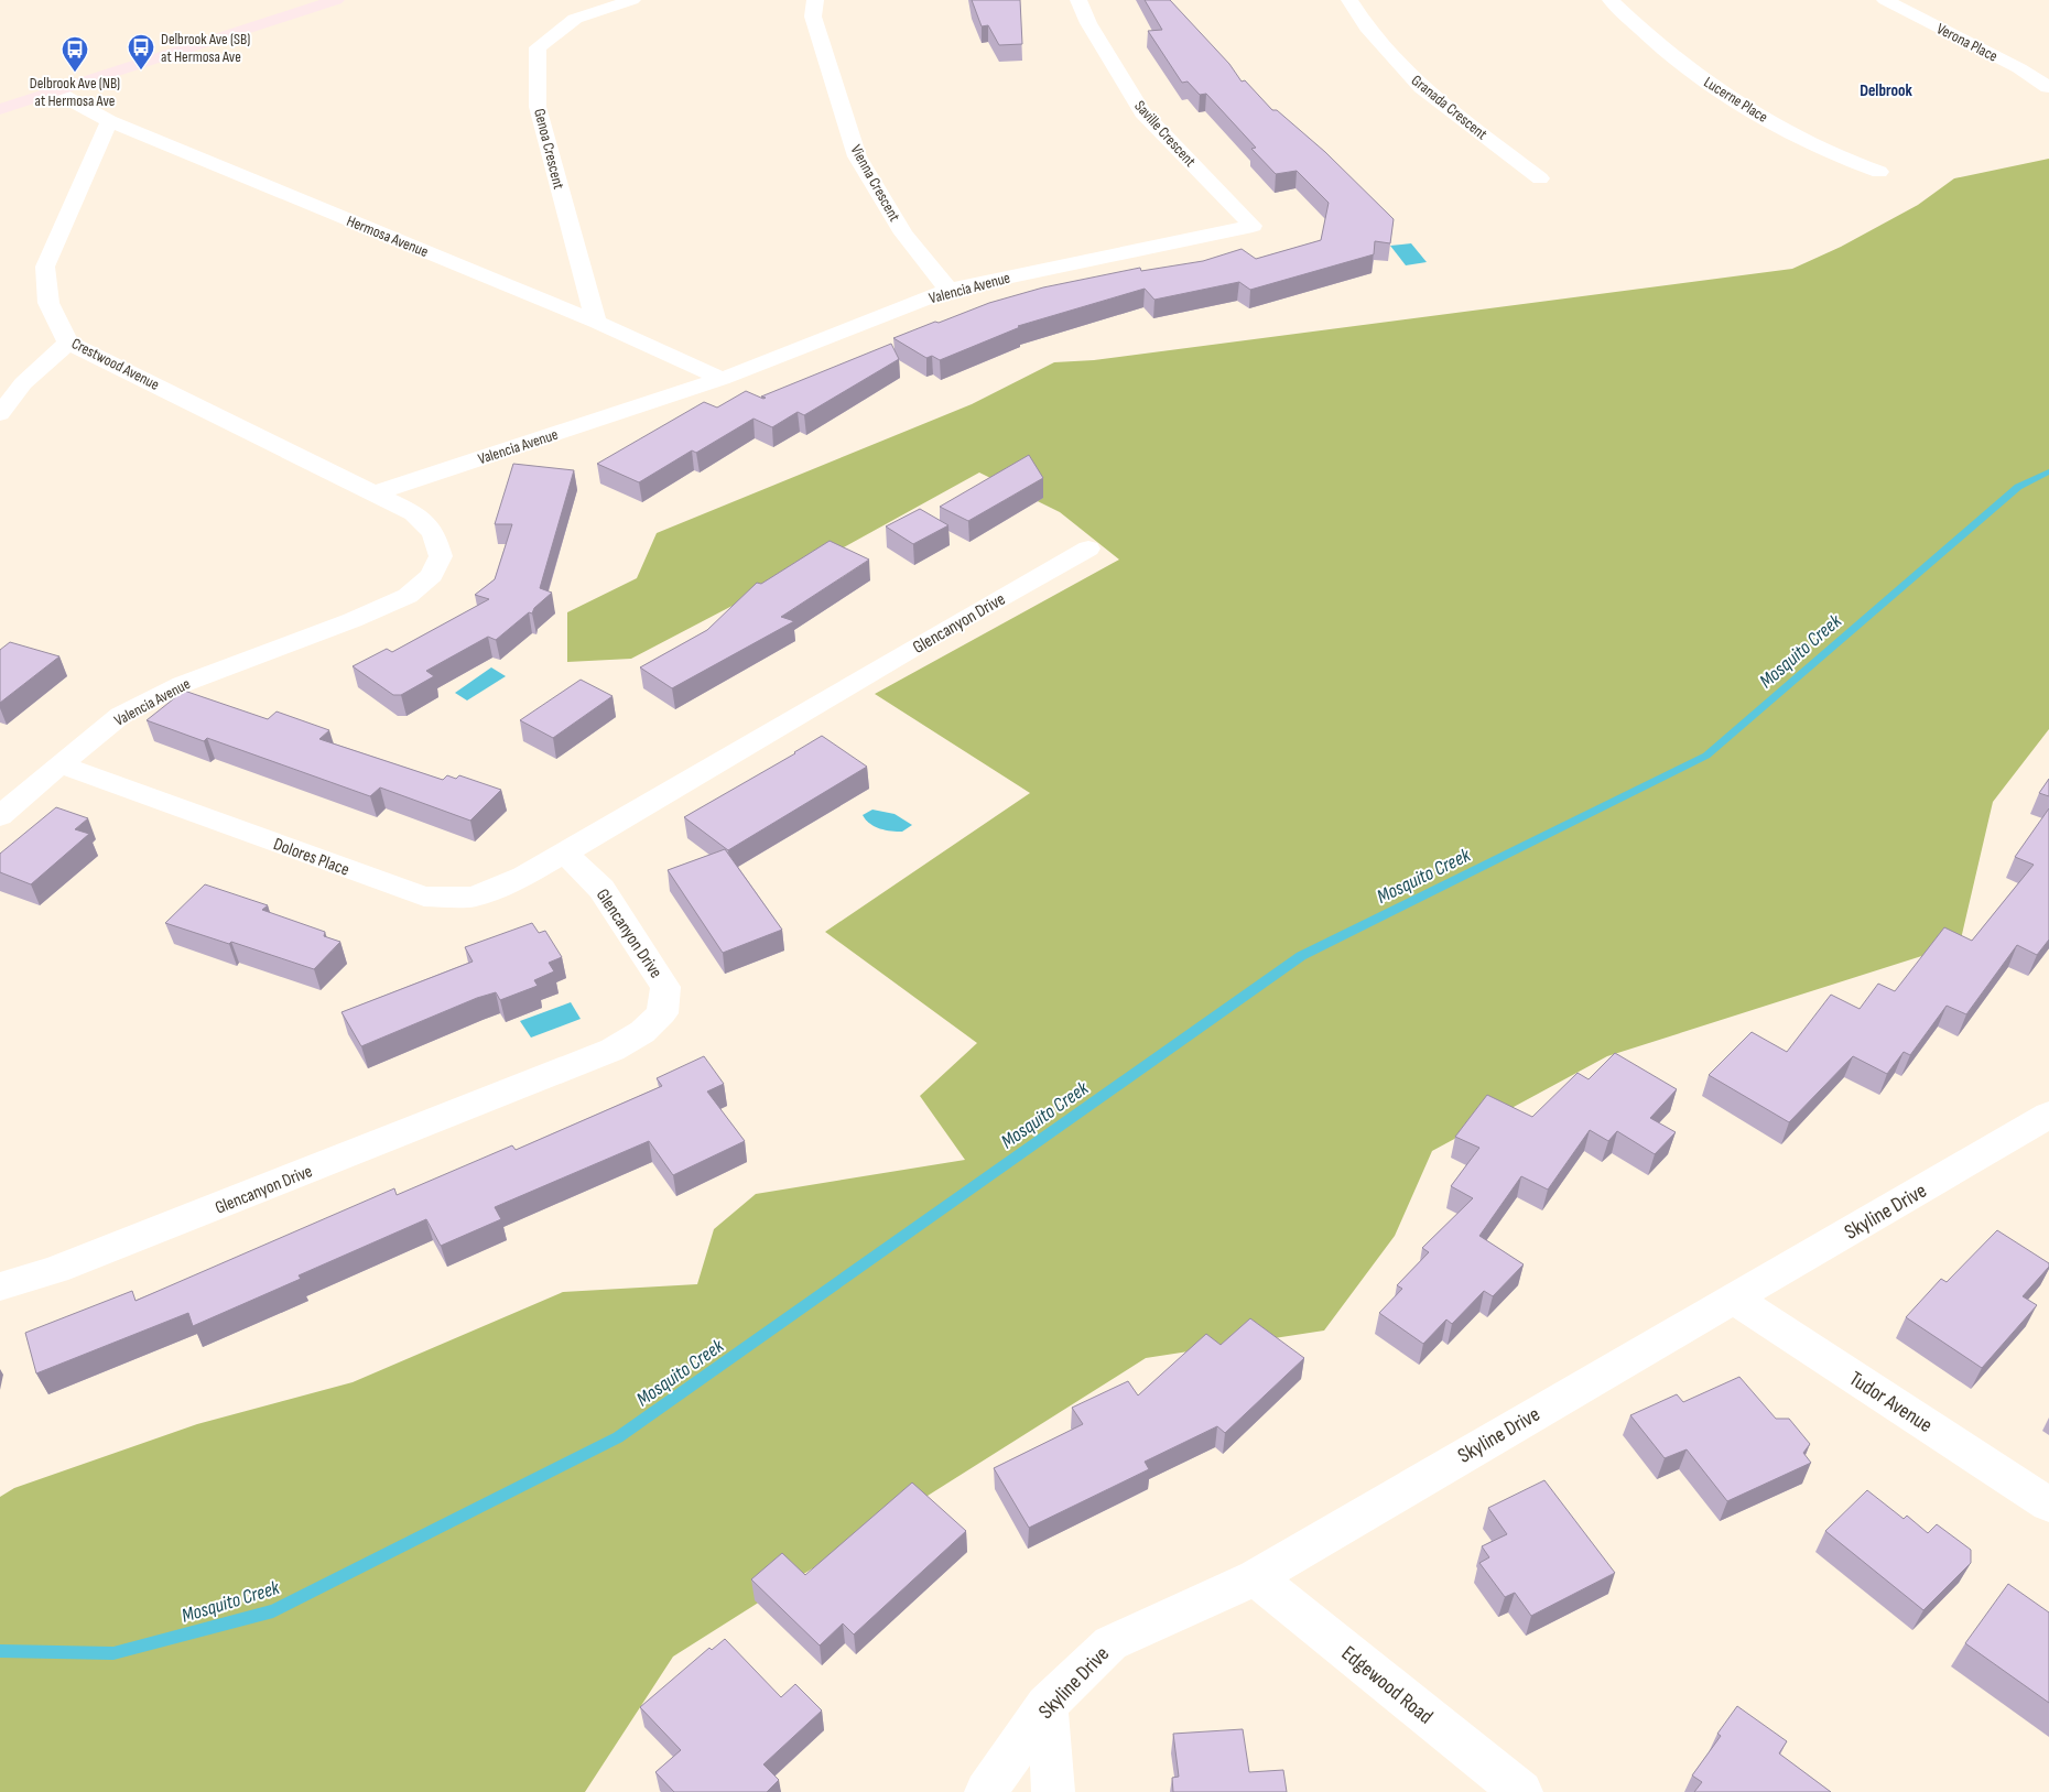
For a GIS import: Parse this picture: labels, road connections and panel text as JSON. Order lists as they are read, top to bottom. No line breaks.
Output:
{"streets":{"street":["Verona Place","Lucerne Place","Granada Crescent","Saville Crescent","Genoa Crescent","Vienna Crescent","Hermosa Avenue","Valencia Avenue","Crestwood Avenue","Glencanyon Drive","Dolores Place","Skyline Drive","Tudor Avenue","Edgewood Road"]},"crossings":[["Saville Crescent","Valencia Avenue"],["Genoa Crescent","Hermosa Avenue"],["Vienna Crescent","Valencia Avenue"],["Hermosa Avenue","Valencia Avenue"],["Hermosa Avenue","Crestwood Avenue"],["Valencia Avenue","Crestwood Avenue"],["Valencia Avenue","Dolores Place"],["Glencanyon Drive","Dolores Place"],["Skyline Drive","Tudor Avenue"],["Skyline Drive","Edgewood Road"]],"districts":["Delbrook"],"water":["Mosquito Creek"],"places":{"bus stop":["Delbrook Ave (SB) at Hermosa Ave","Delbrook Ave (NB) at Hermosa Ave"]}}
